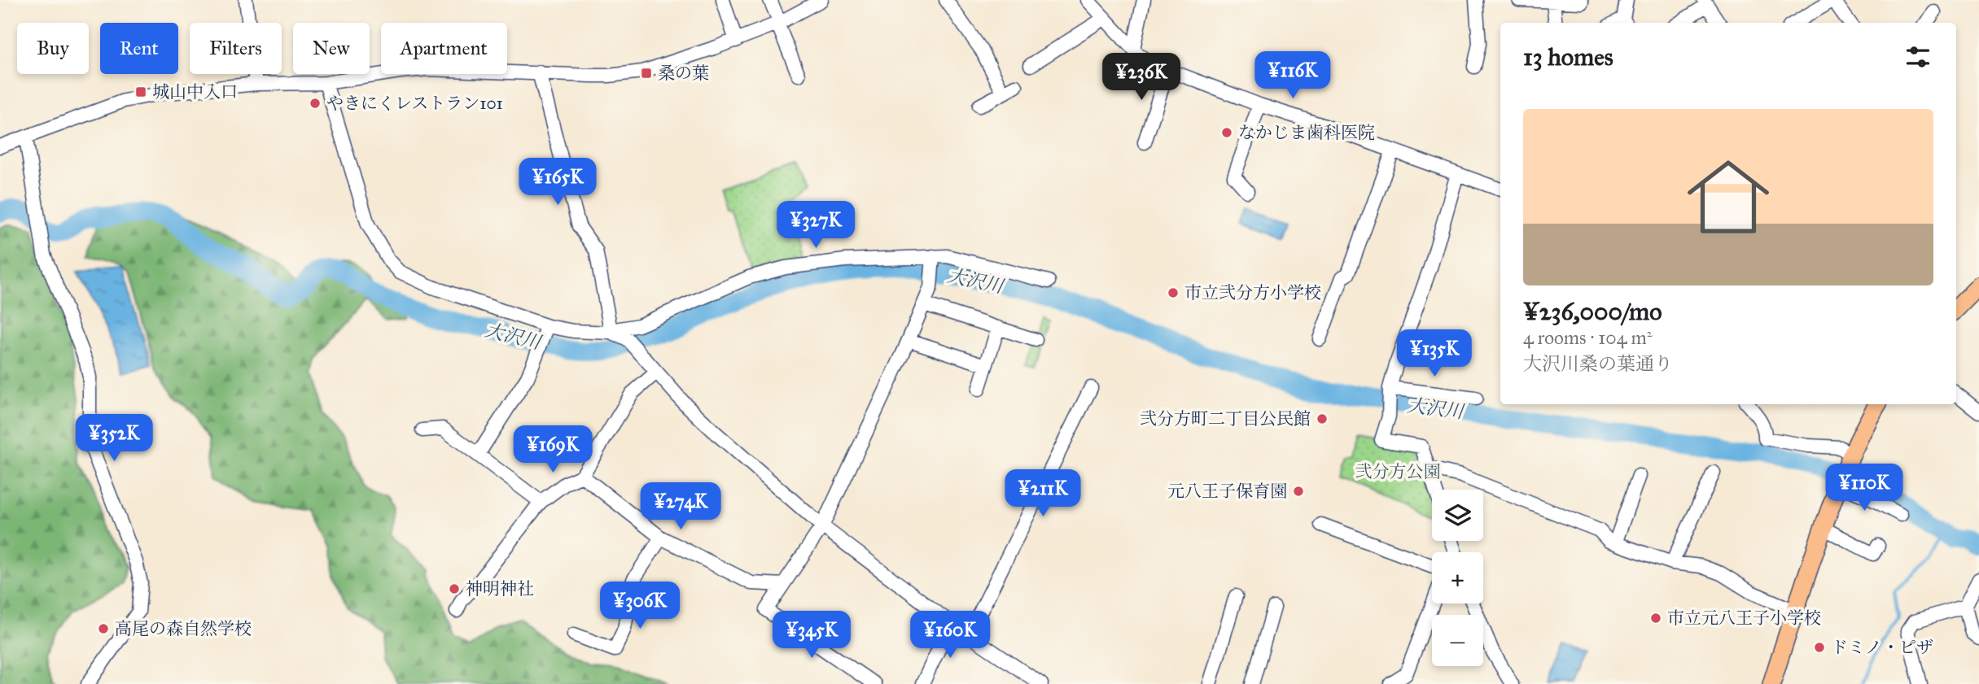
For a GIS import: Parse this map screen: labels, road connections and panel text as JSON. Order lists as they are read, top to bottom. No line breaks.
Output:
{"water":["大沢川"],"parks":["弐分方公園"],"places":{"transit":["桑の葉","城山中入口"],"other":["やきにくレストラン101","なかじま歯科医院","市立弐分方小学校","弐分方町二丁目公民館","元八王子保育園","神明神社","市立元八王子小学校","高尾の森自然学校","ドミノ・ピザ"]},"page":{"chip":["Buy","Rent","Filters","New","Apartment"],"heading":"13 homes","price":["¥116K","¥236K","¥165K","¥327K","¥135K","¥352K","¥169K","¥110K","¥211K","¥274K","¥306K","¥345K","¥160K"],"list":[{"name":"¥236,000/mo","note":"4 rooms · 104 m² · 大沢川桑の葉通り"}],"map_buttons":["+","−"]}}
